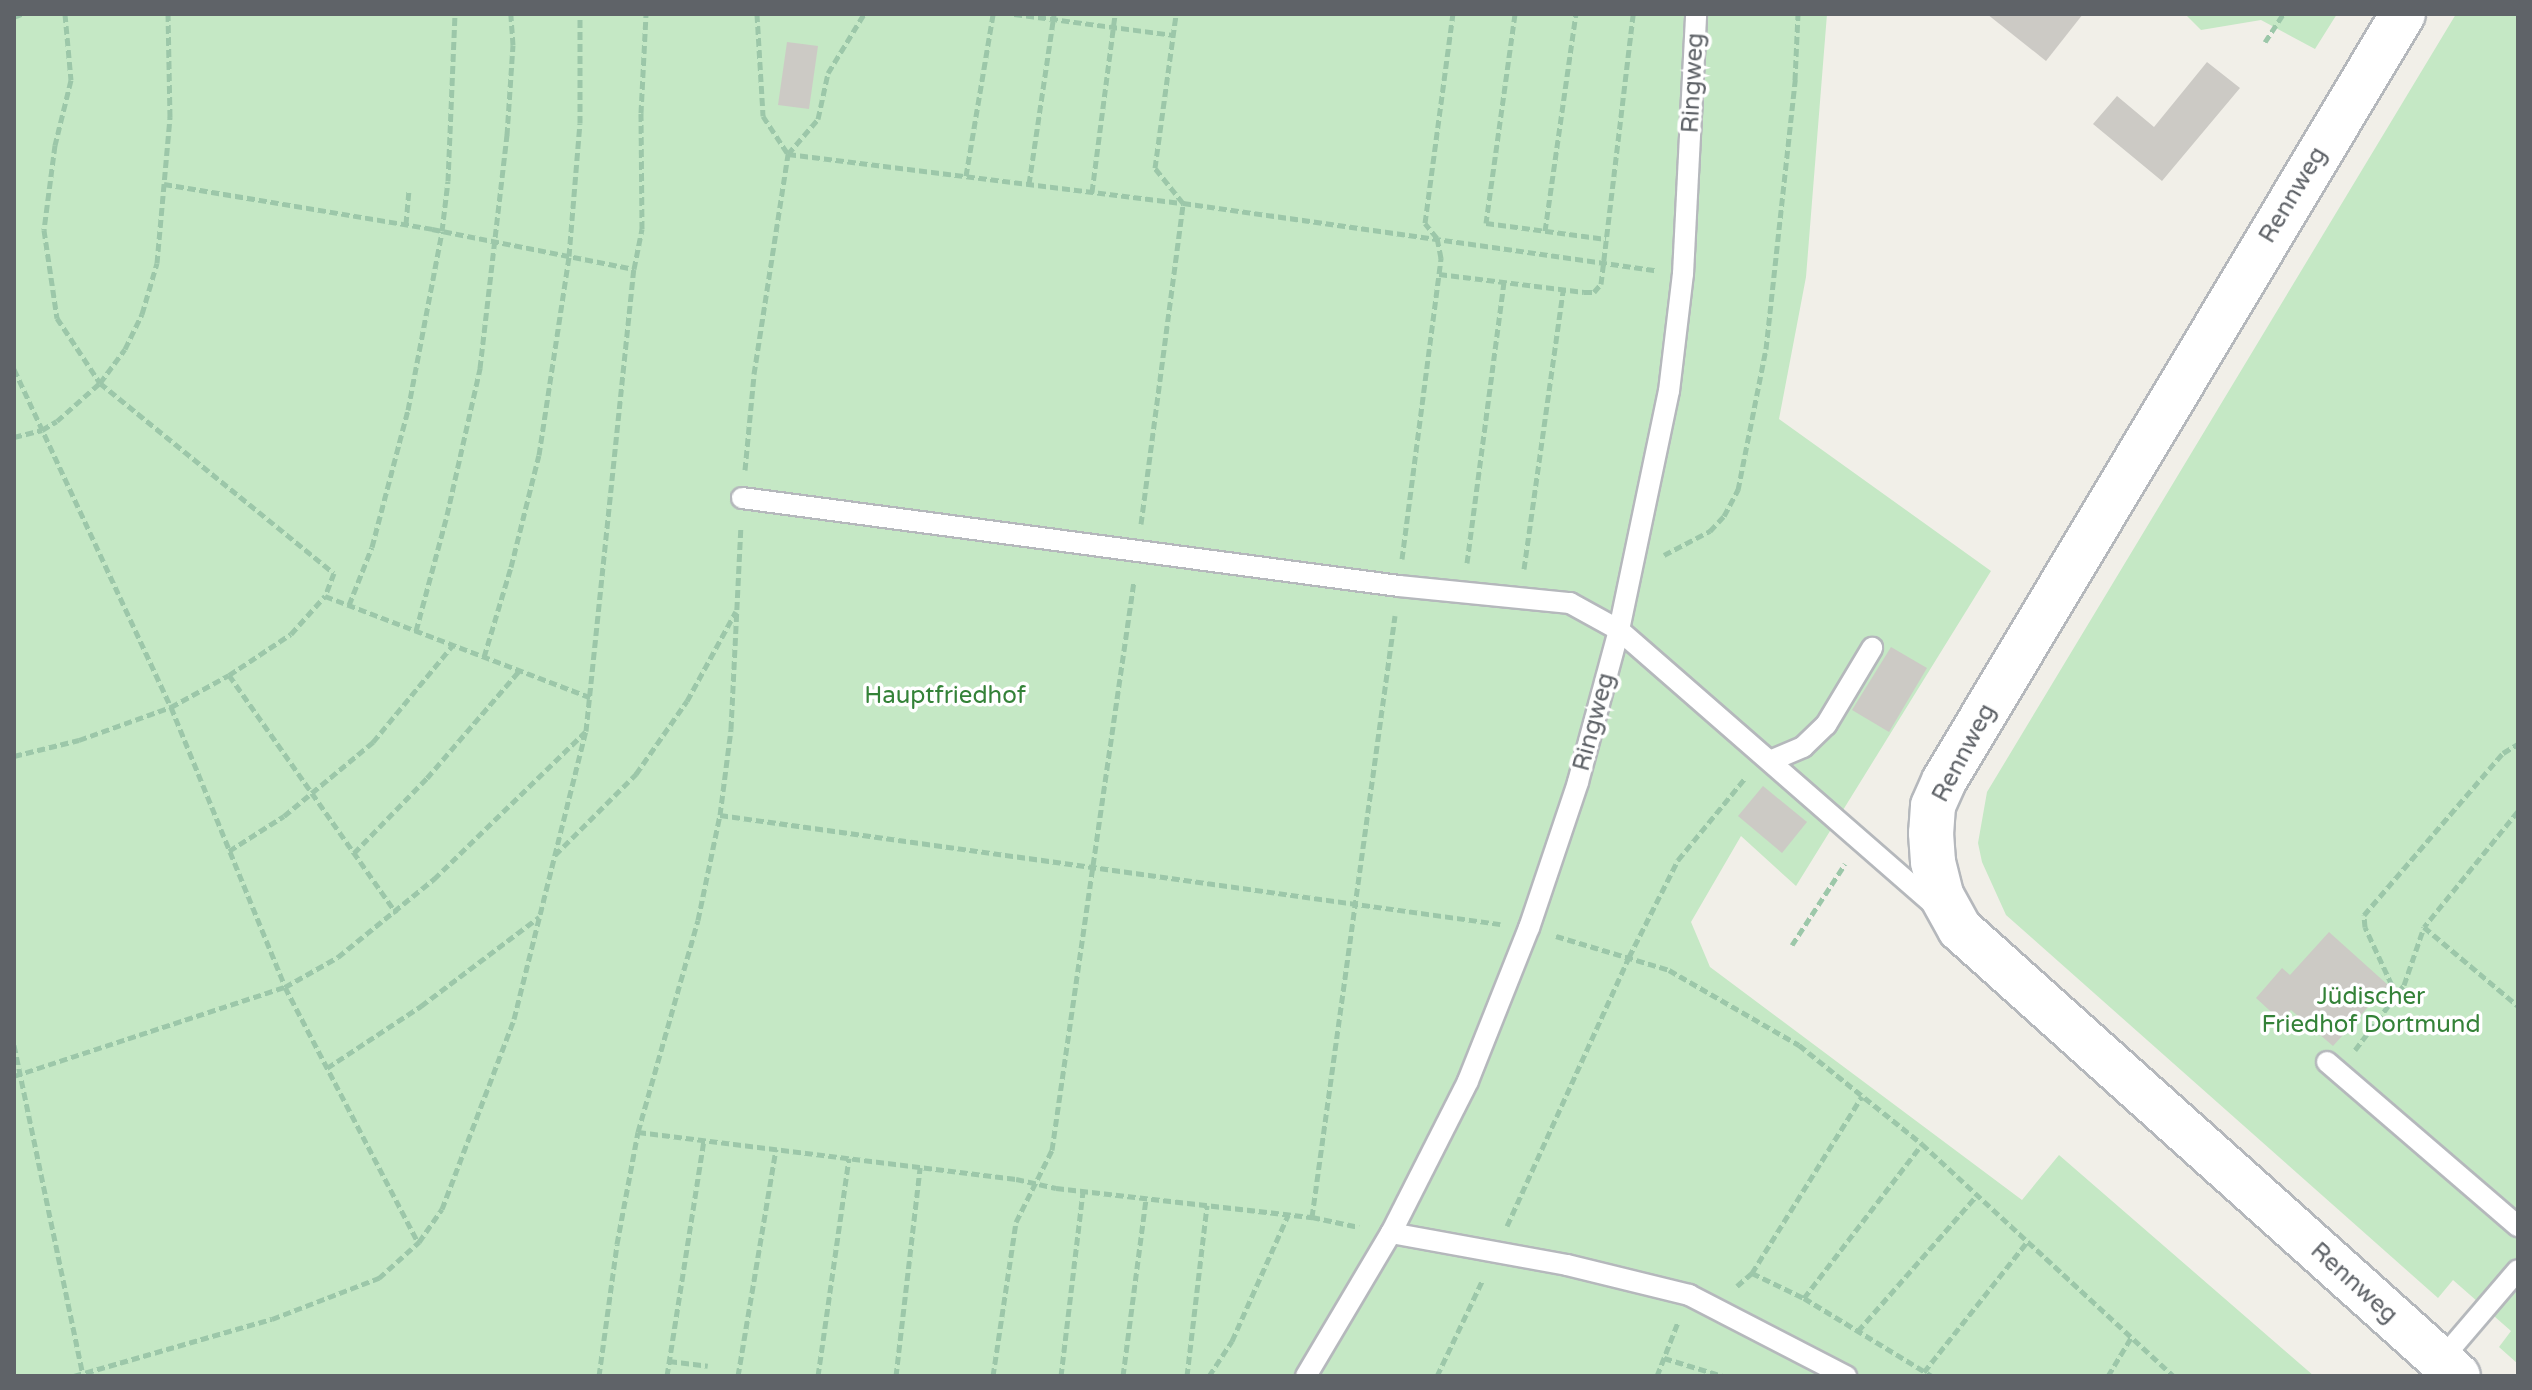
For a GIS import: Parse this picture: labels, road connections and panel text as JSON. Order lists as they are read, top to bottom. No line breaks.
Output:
{"streets":{"street":["Rennweg"],"lane":["Ringweg"]},"parks":["Hauptfriedhof","Jüdischer Friedhof Dortmund"]}
